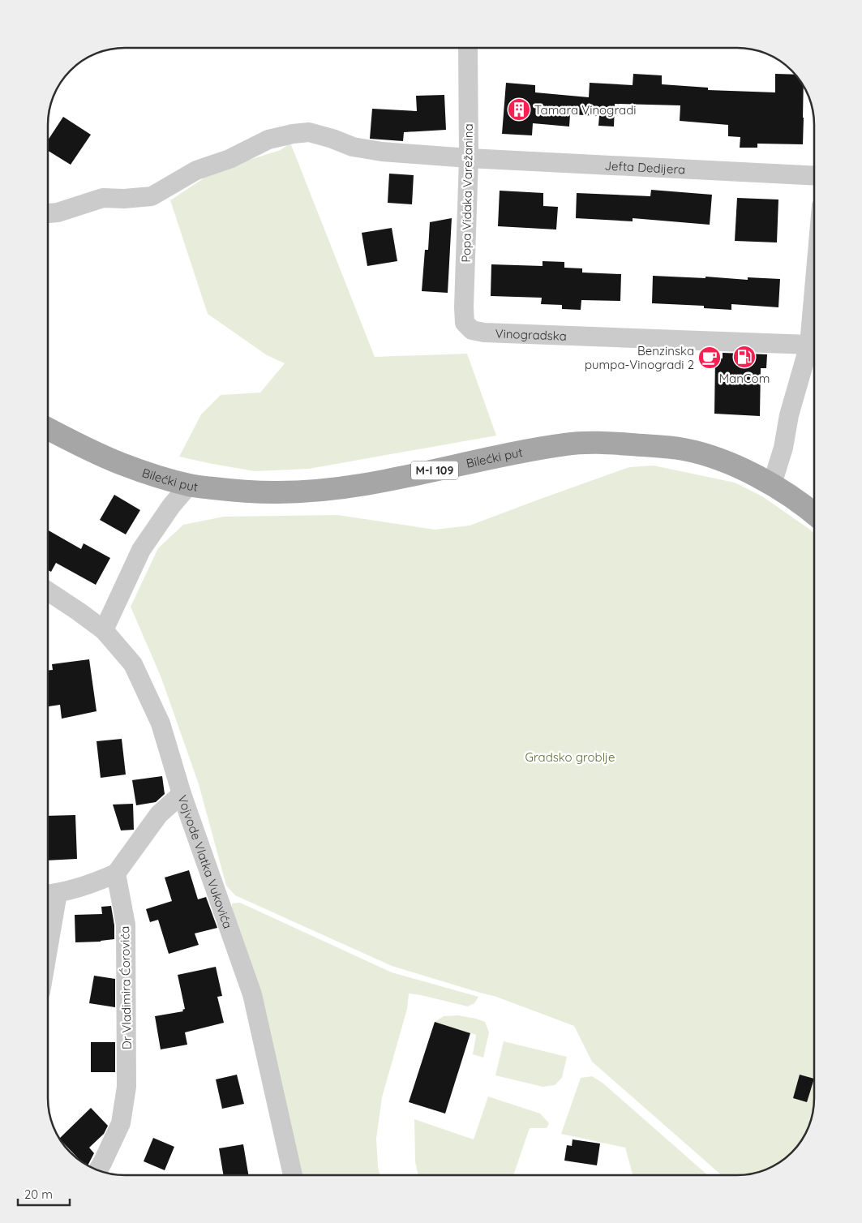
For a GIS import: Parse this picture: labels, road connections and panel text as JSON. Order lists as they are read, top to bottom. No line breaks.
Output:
{"streets":{"main road":["Bilećki put","M-I 109"],"street":["Jefta Dedijera","Popa Vidaka Varežanina","Vinogradska","Vojvode Vlatka Vukovića","Dr Vladimira Ćorovića"]},"crossings":[["Jefta Dedijera","Popa Vidaka Varežanina"],["Popa Vidaka Varežanina","Vinogradska"]],"parks":["Gradsko groblje"],"places":{"building":["Tamara Vinogradi"],"fuel station":["ManCom"],"cafe":["Benzinska pumpa-Vinogradi 2"]},"scale_bar":"20 m"}
